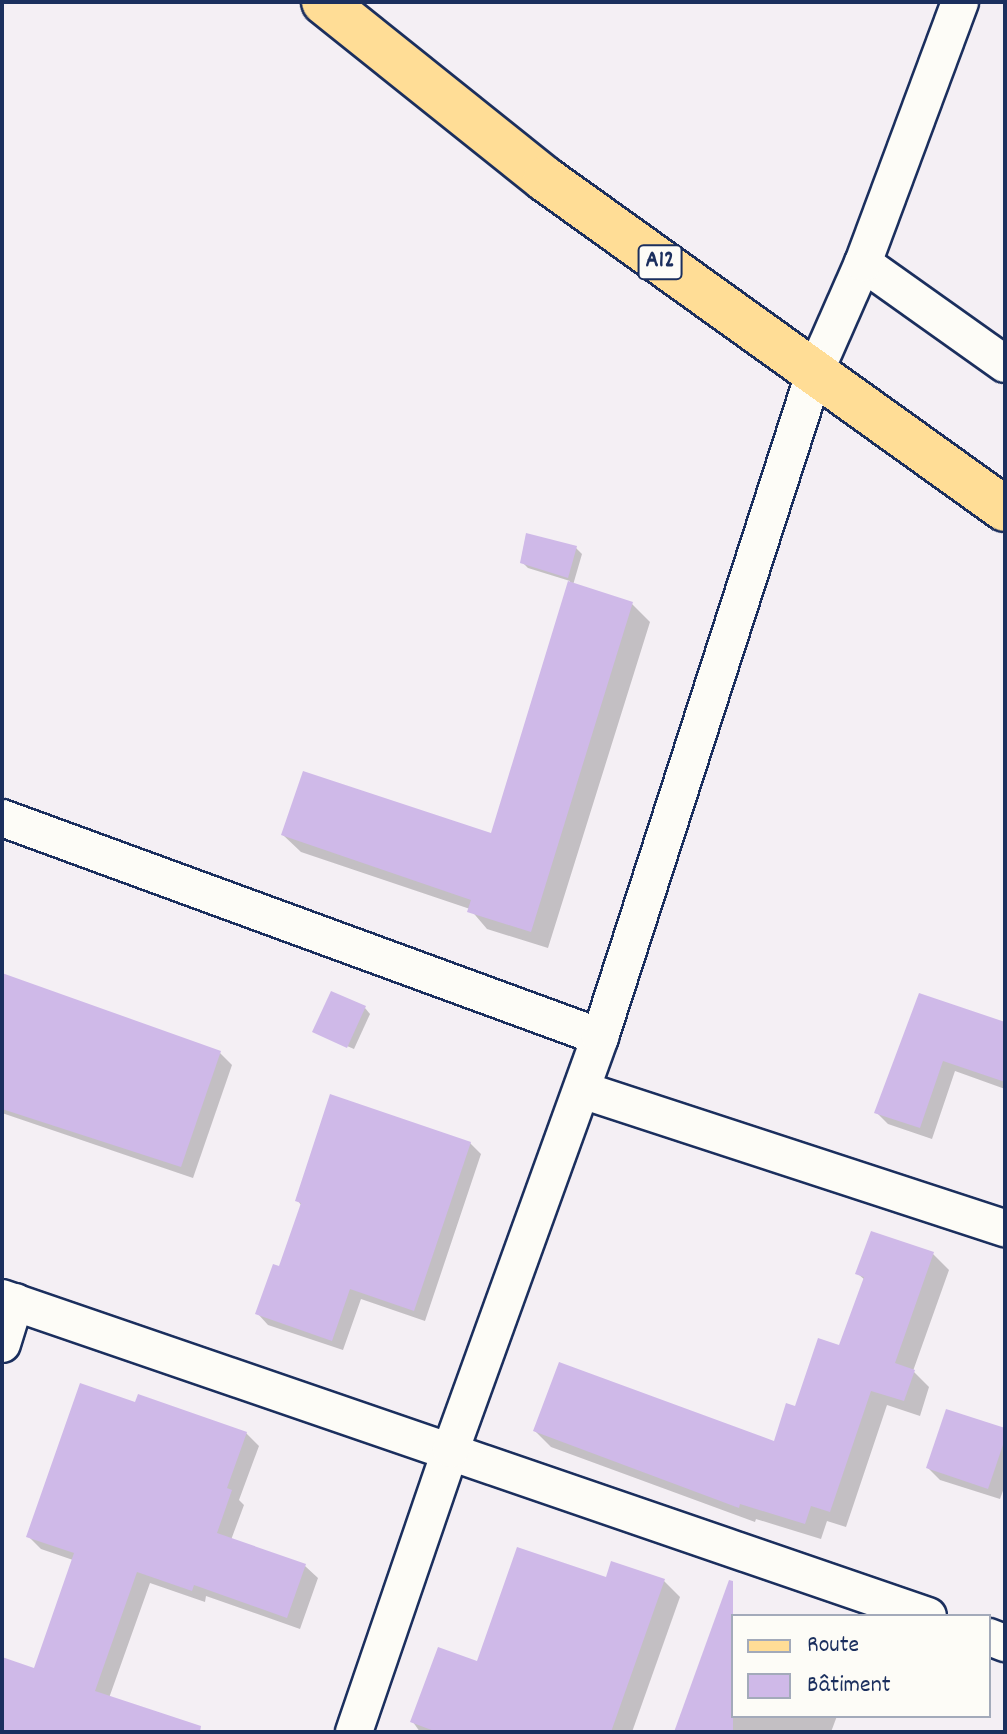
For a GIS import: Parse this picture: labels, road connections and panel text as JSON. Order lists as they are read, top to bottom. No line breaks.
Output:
{"streets":{"main road":["A12"]},"legend":["Route","Bâtiment"]}
